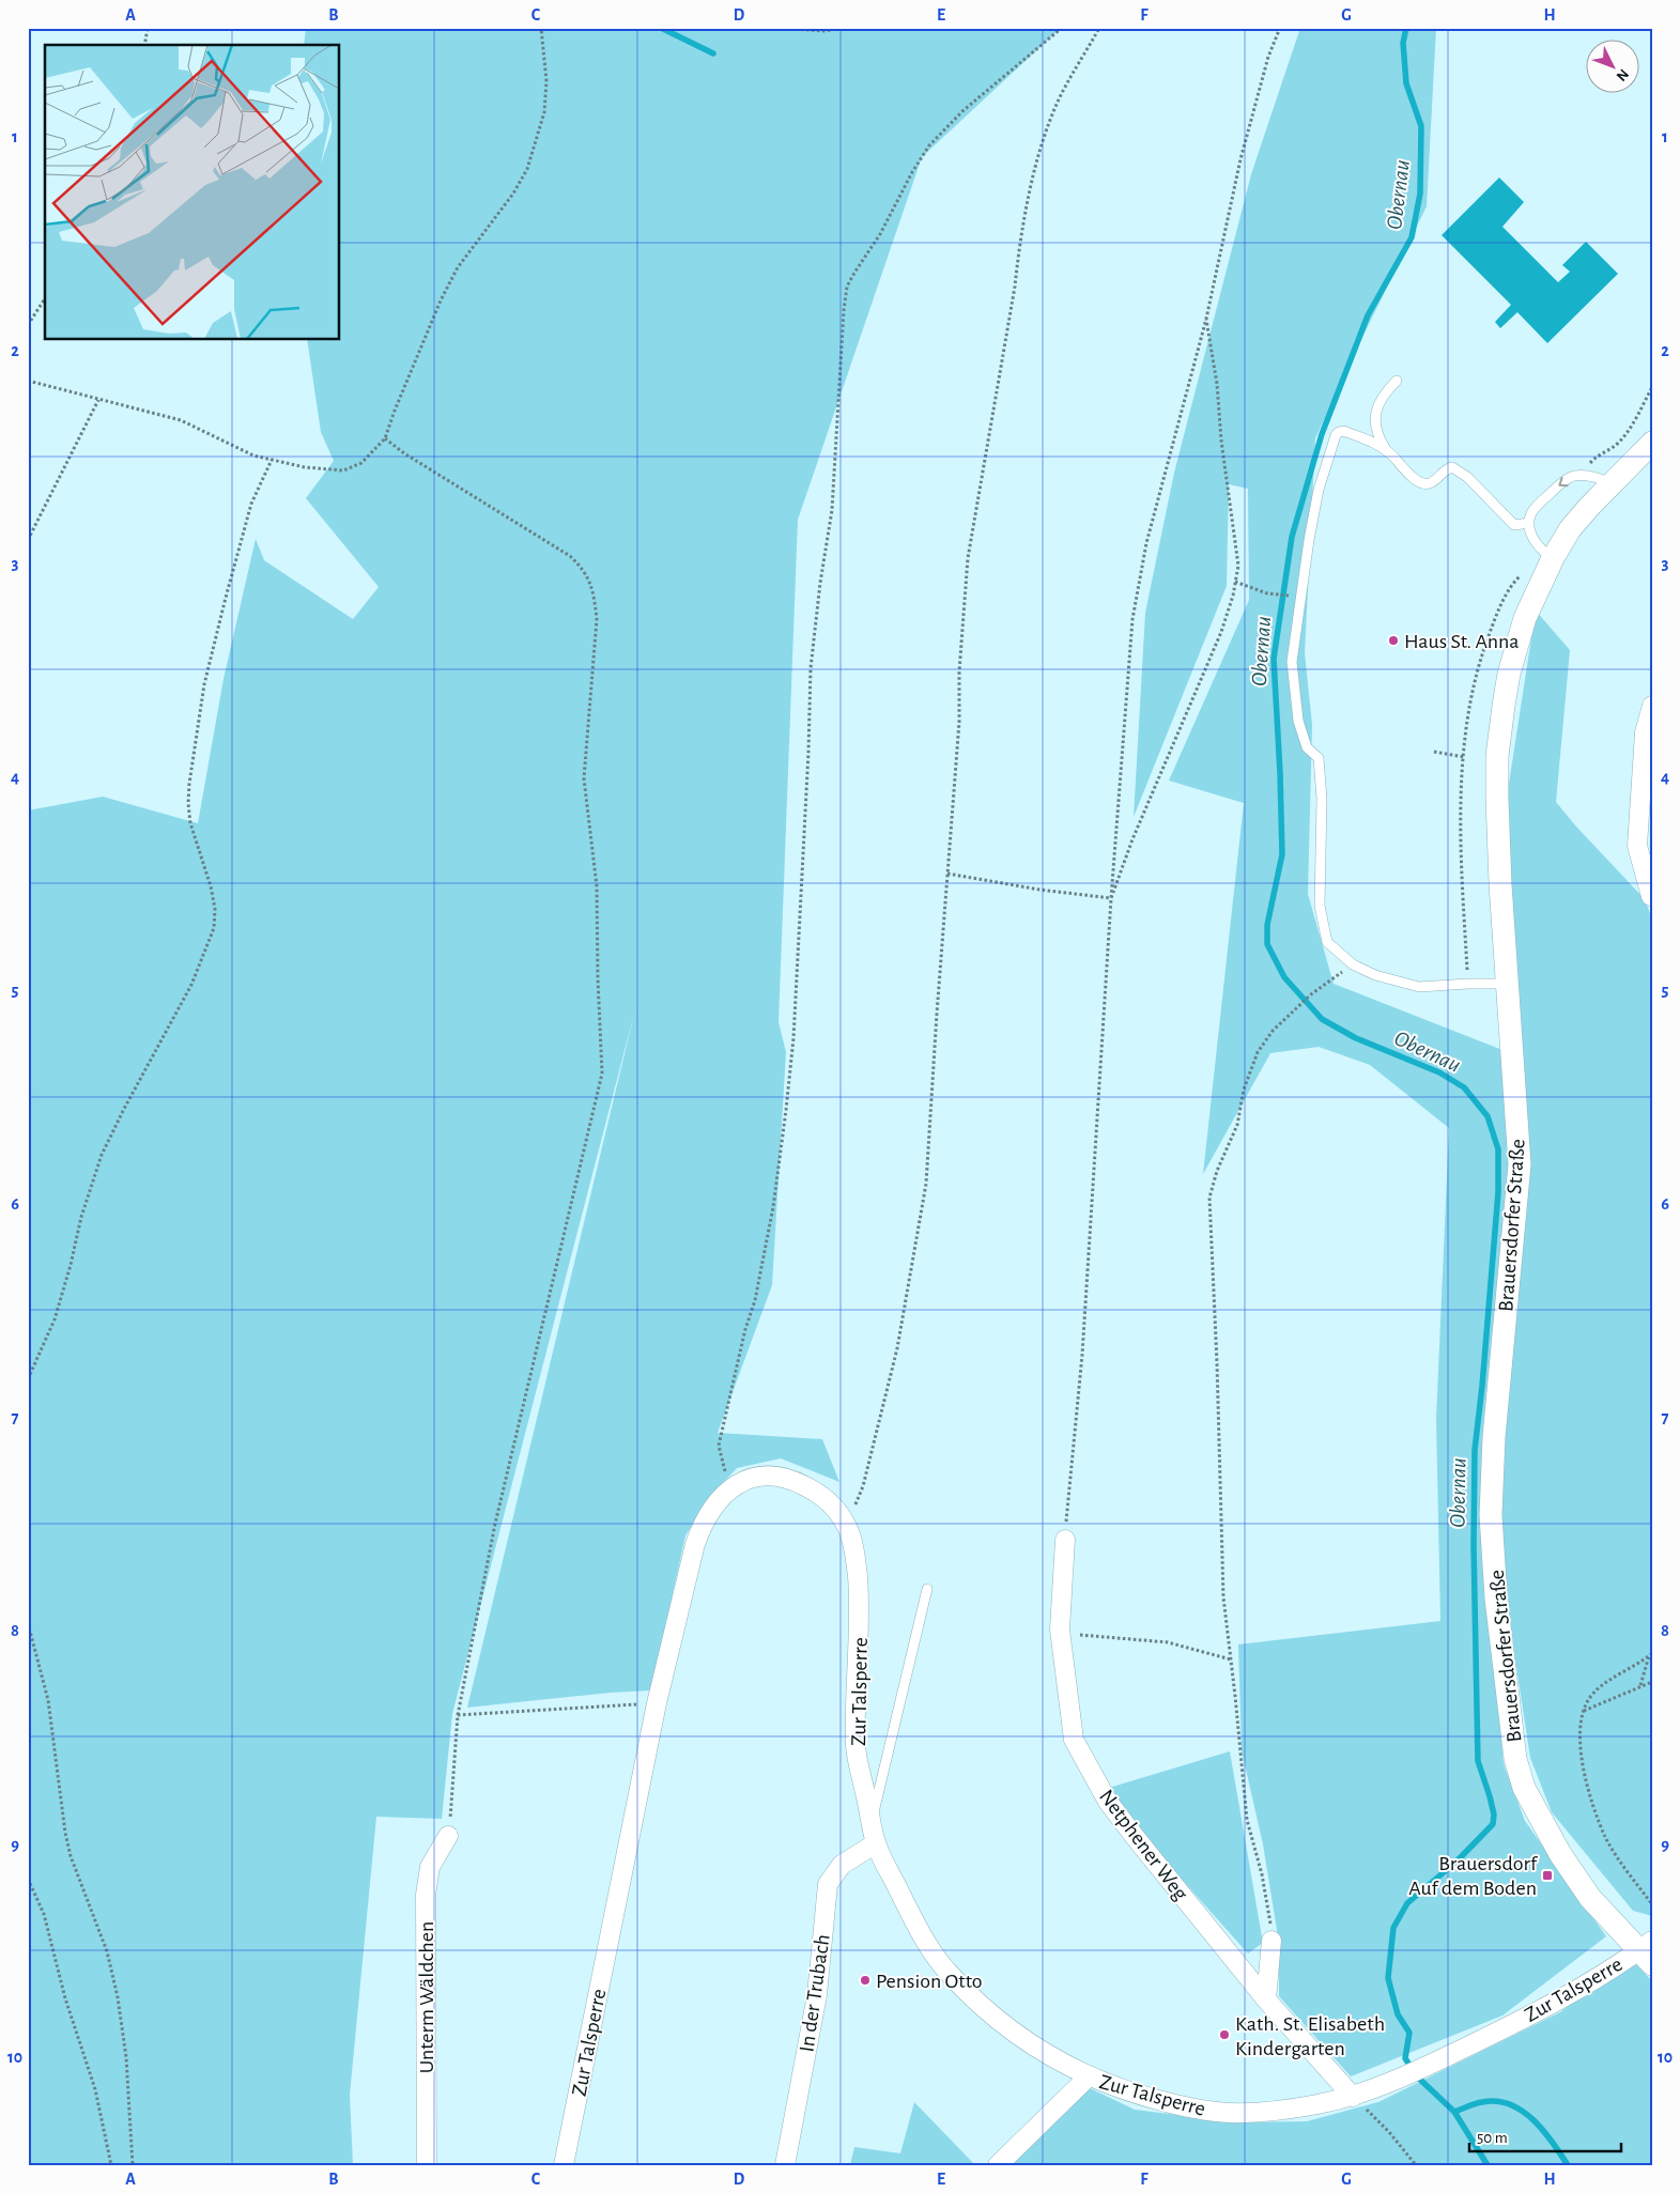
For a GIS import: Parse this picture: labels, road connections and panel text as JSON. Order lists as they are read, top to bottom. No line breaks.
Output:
{"streets":{"street":["Brauersdorfer Straße","Zur Talsperre","Netphener Weg","In der Trubach","Unterm Wäldchen"]},"crossings":[["Brauersdorfer Straße","Zur Talsperre"],["Zur Talsperre","Netphener Weg"],["Zur Talsperre","In der Trubach"]],"water":["Obernau"],"places":{"other":["Haus St. Anna","Pension Otto","Kath. St. Elisabeth Kindergarten"],"transit":["Brauersdorf Auf dem Boden"]},"scale_bar":"50 m","north":"bottom right","grid":{"columns":["A","B","C","D","E","F","G","H"],"rows":["1","2","3","4","5","6","7","8","9","10"]}}
